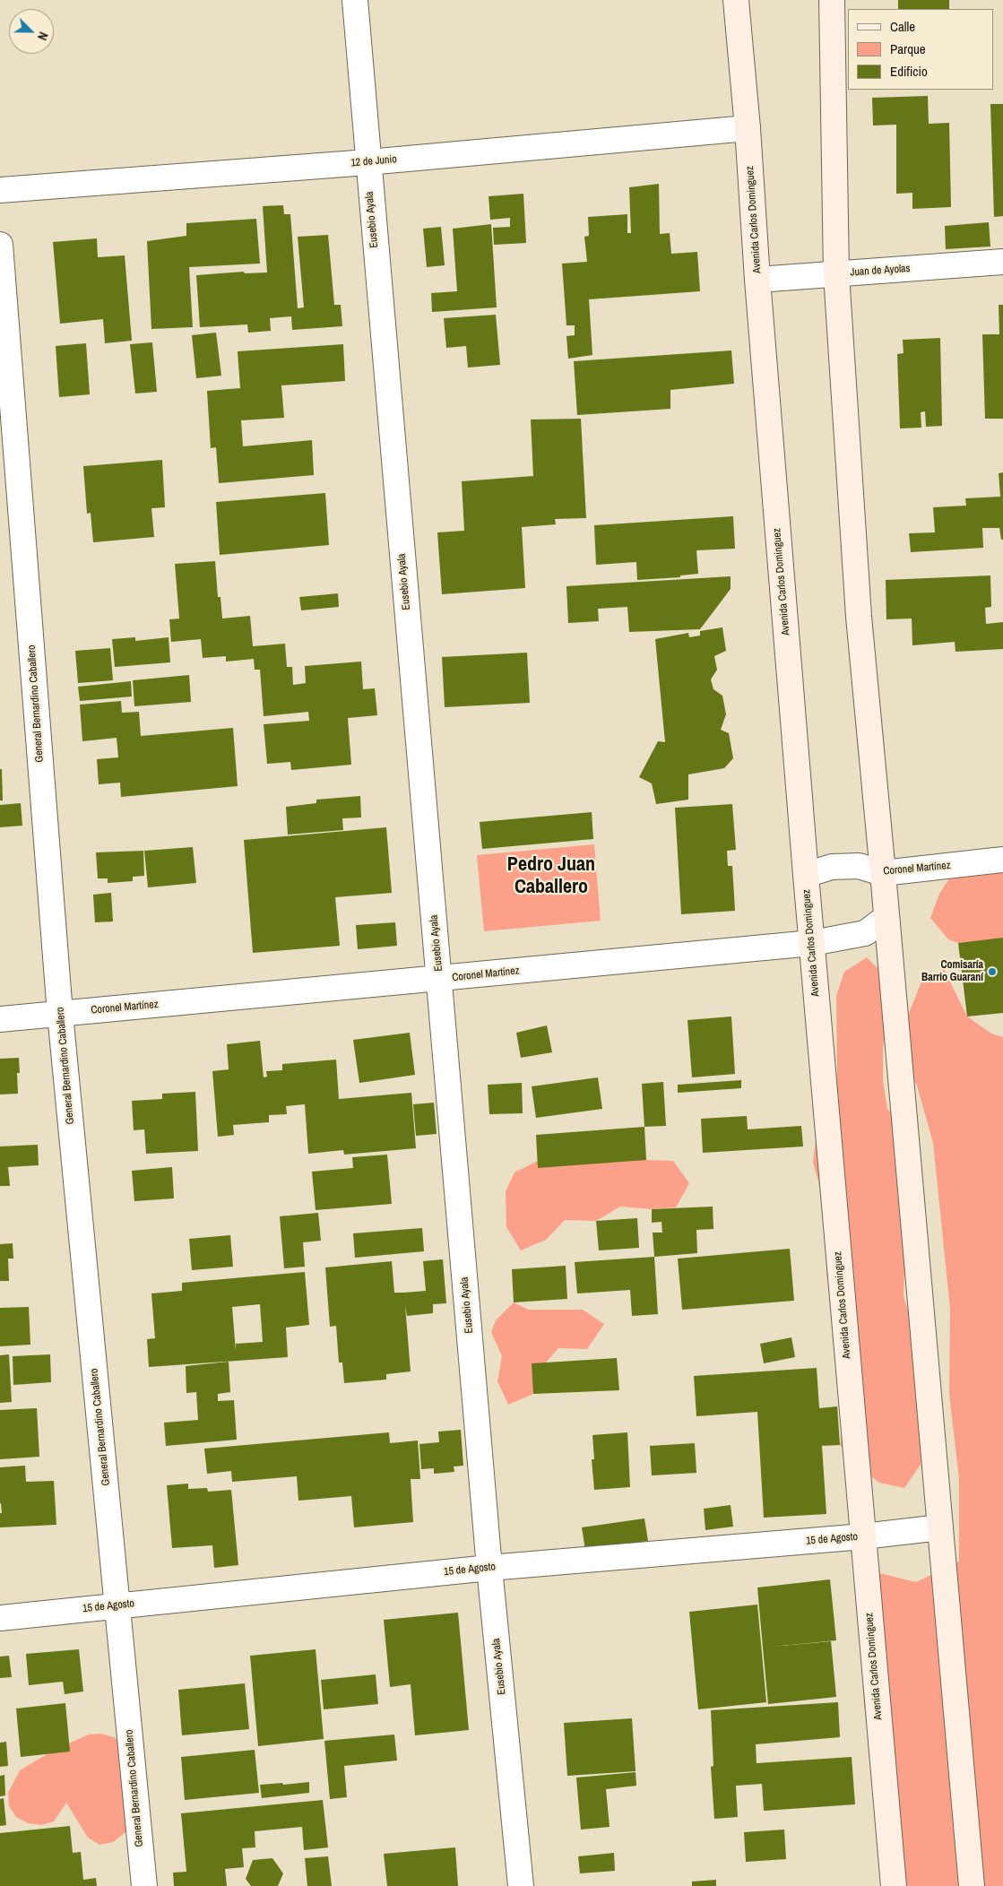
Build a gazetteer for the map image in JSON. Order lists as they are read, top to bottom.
{
  "streets": {
    "main road": ["Avenida Carlos Dominguez"],
    "street": [
      "12 de Junio",
      "Eusebio Ayala",
      "Juan de Ayolas",
      "General Bernardino Caballero",
      "Coronel Martínez",
      "15 de Agosto"
    ]
  },
  "crossings": [
    ["12 de Junio", "Eusebio Ayala"],
    ["12 de Junio", "Avenida Carlos Dominguez"],
    ["Eusebio Ayala", "Coronel Martínez"],
    ["Eusebio Ayala", "15 de Agosto"],
    ["Avenida Carlos Dominguez", "Juan de Ayolas"],
    ["Avenida Carlos Dominguez", "Coronel Martínez"],
    ["Avenida Carlos Dominguez", "15 de Agosto"],
    ["General Bernardino Caballero", "Coronel Martínez"],
    ["General Bernardino Caballero", "15 de Agosto"]
  ],
  "districts": ["Pedro Juan Caballero"],
  "places": ["Comisaría Barrio Guaraní"],
  "legend": ["Calle", "Parque", "Edificio"],
  "north": "bottom right"
}
